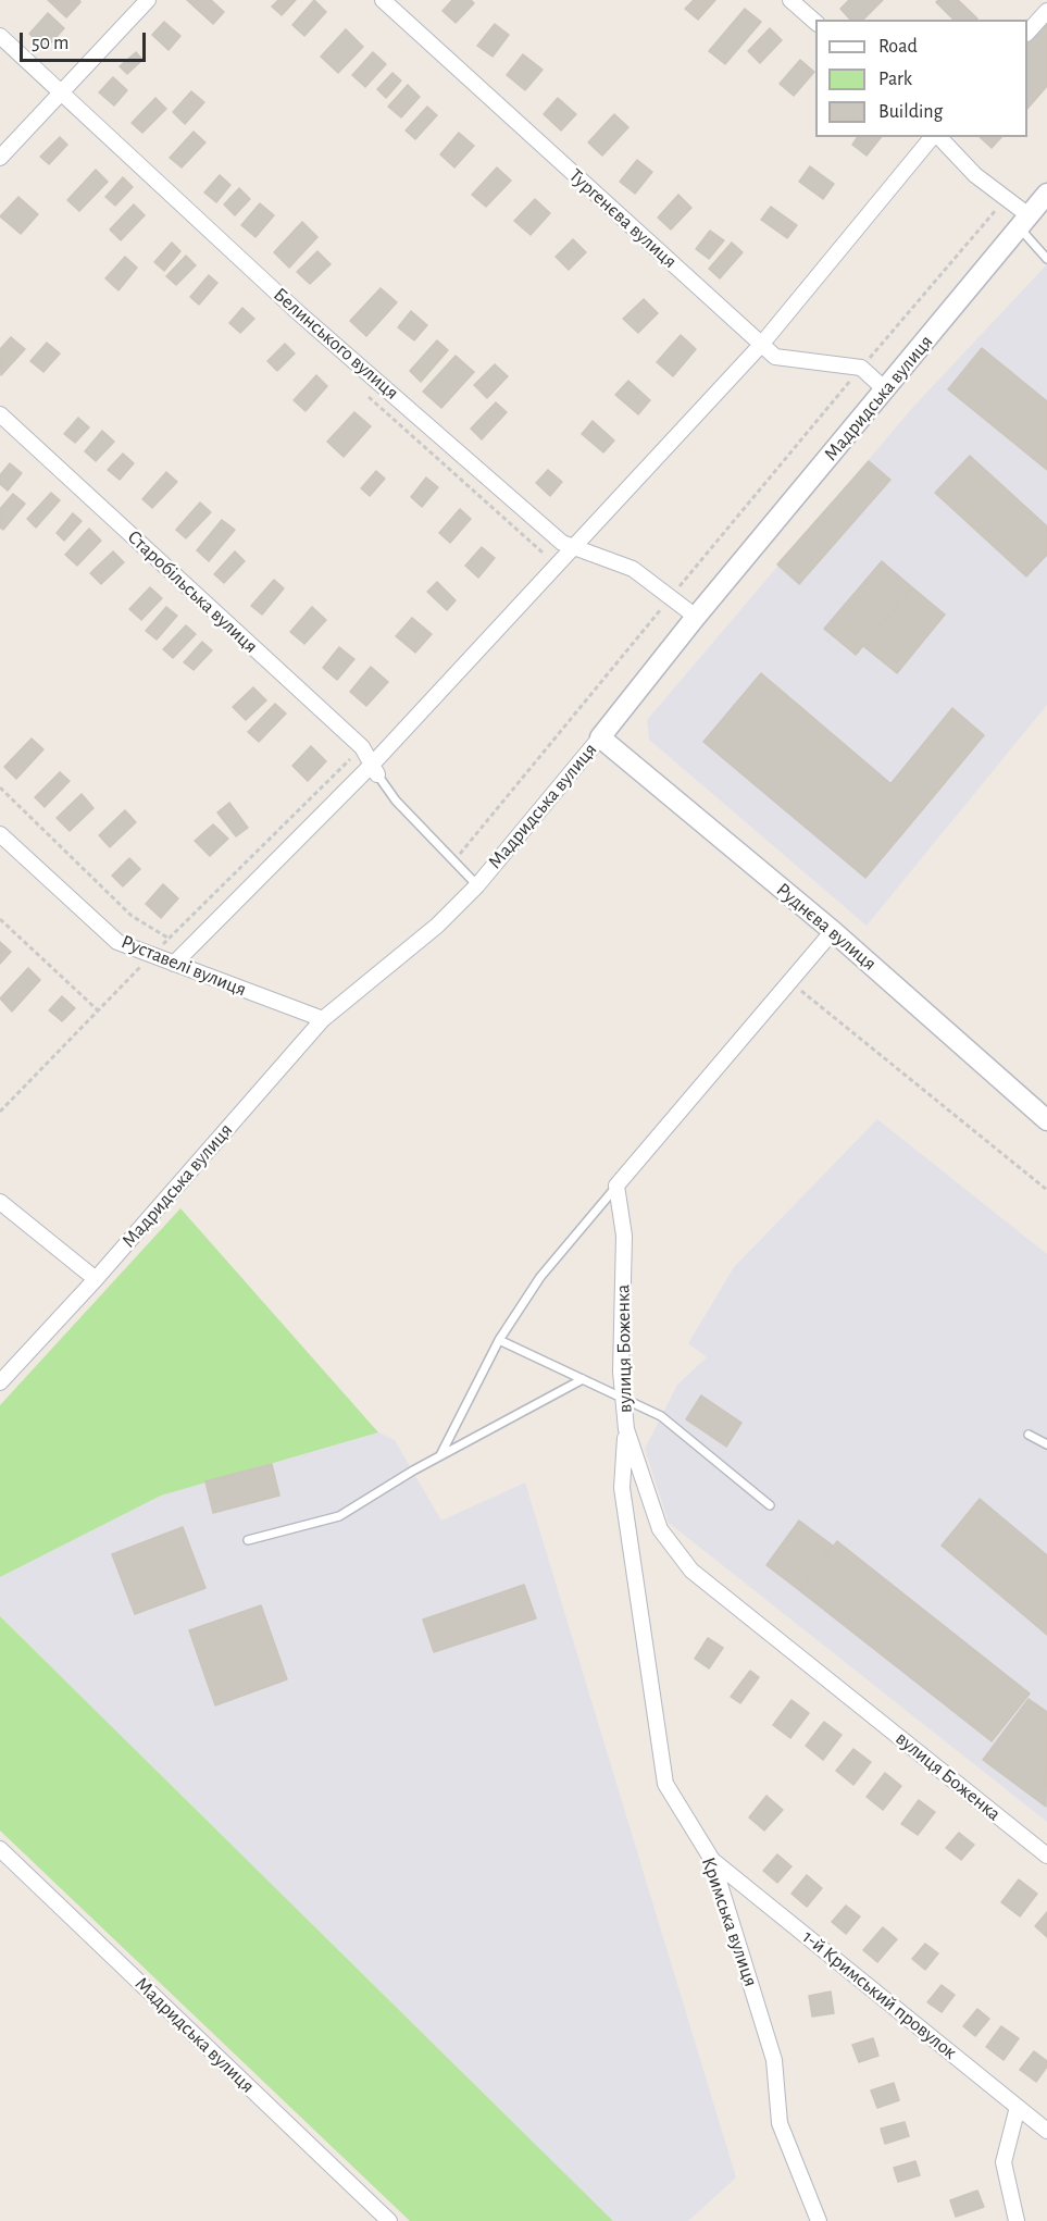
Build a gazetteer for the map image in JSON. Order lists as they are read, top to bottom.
{
  "streets": {
    "street": [
      "Тургенєва вулиця",
      "Белинського вулиця",
      "Мадридська вулиця",
      "Старобільська вулиця",
      "Руднєва вулиця",
      "Руставелі вулиця",
      "вулиця Боженка",
      "Кримська вулиця",
      "1-й Кримський провулок"
    ]
  },
  "crossings": [
    ["Белинського вулиця", "Мадридська вулиця"],
    ["Мадридська вулиця", "Руднєва вулиця"],
    ["Мадридська вулиця", "Руставелі вулиця"],
    ["вулиця Боженка", "Кримська вулиця"],
    ["Кримська вулиця", "1-й Кримський провулок"]
  ],
  "legend": ["Road", "Park", "Building"],
  "scale_bar": "50 m"
}
